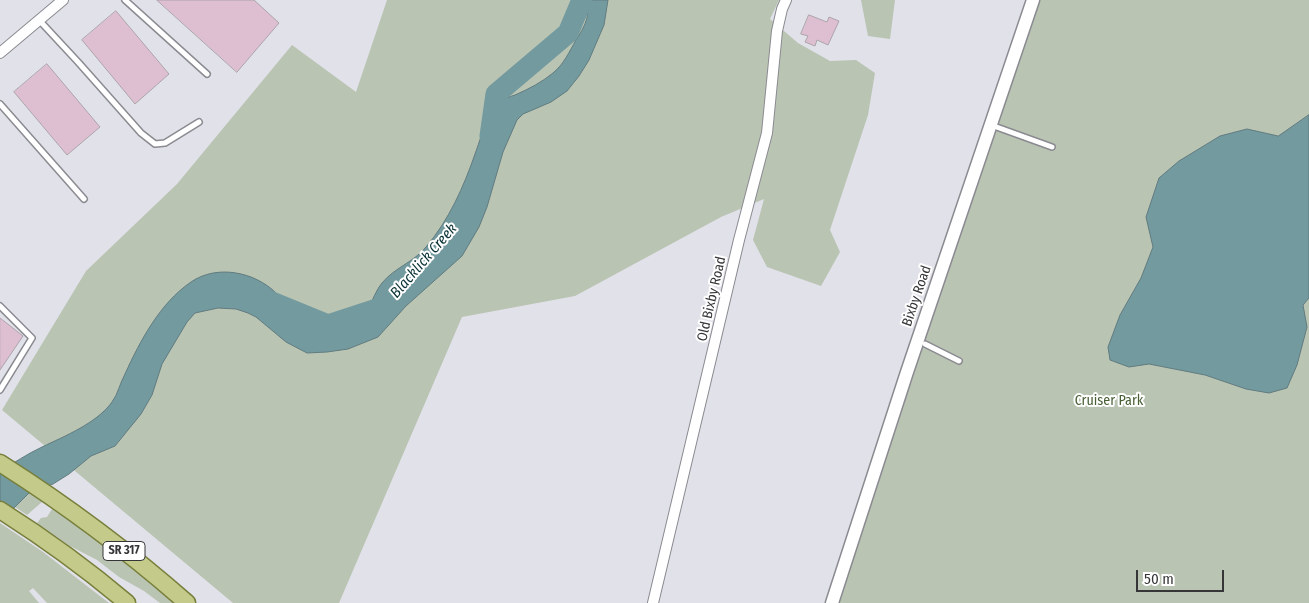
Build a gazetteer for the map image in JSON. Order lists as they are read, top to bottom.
{
  "streets": {
    "main road": ["SR 317"],
    "street": ["Bixby Road", "Old Bixby Road"]
  },
  "water": ["Blacklick Creek"],
  "parks": ["Cruiser Park"],
  "scale_bar": "50 m"
}
